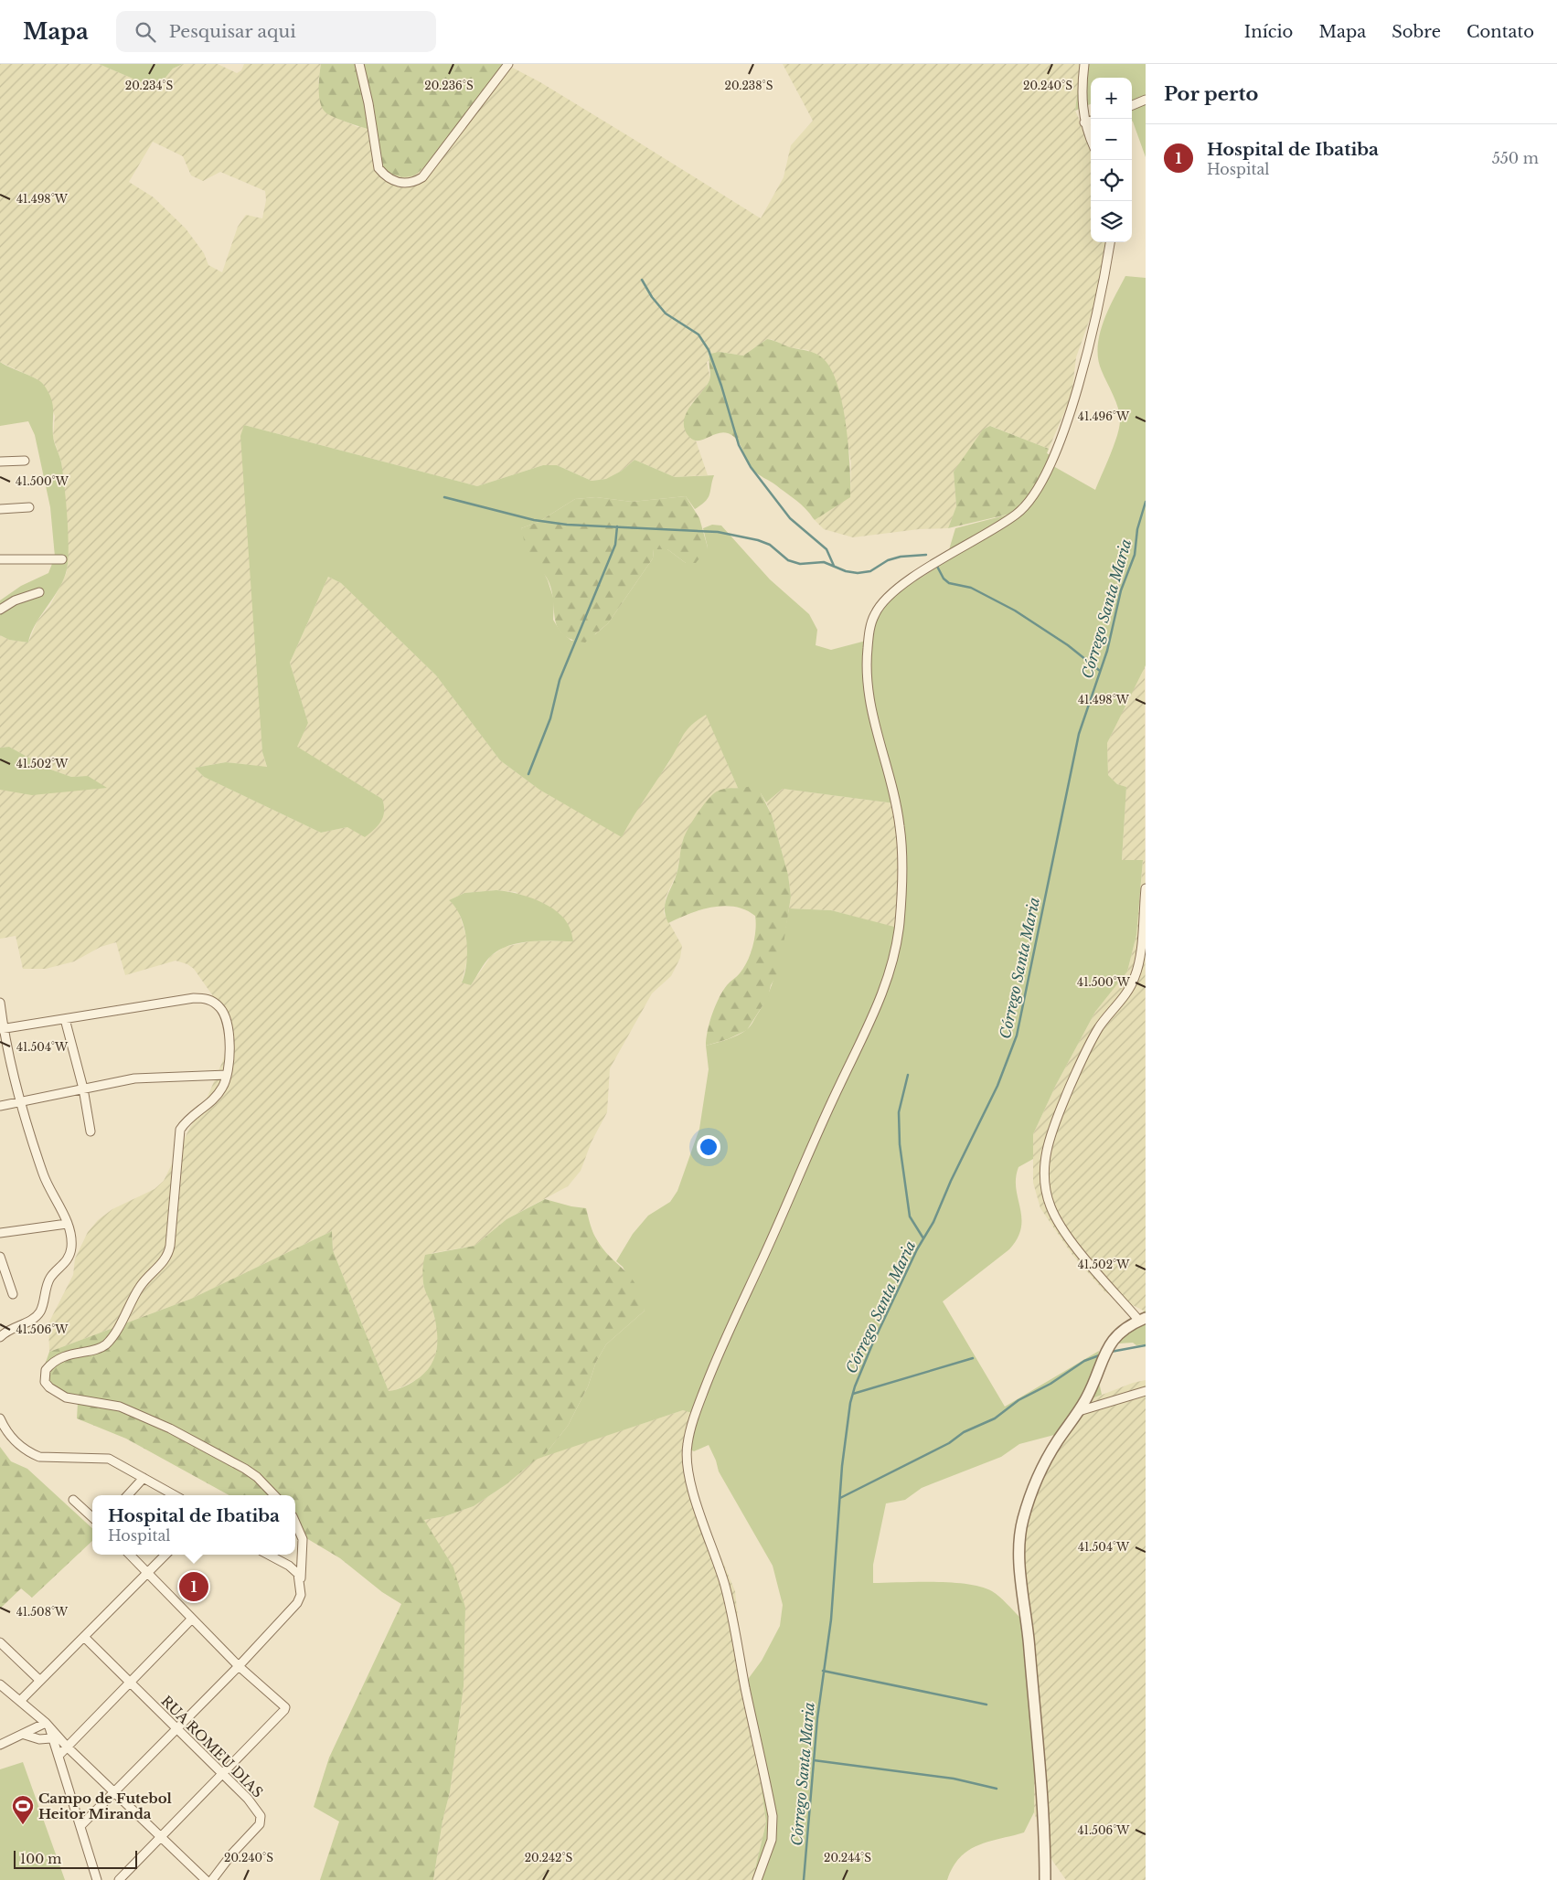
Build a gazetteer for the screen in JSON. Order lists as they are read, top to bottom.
{
  "streets": {
    "street": ["RUA ROMEU DIAS"]
  },
  "water": ["Córrego Santa Maria"],
  "places": {
    "sports": ["Campo de Futebol Heitor Miranda"]
  },
  "scale_bar": "100 m",
  "page": {
    "header": "Mapa",
    "search": "Pesquisar aqui",
    "nav": [
      "Início",
      "Mapa",
      "Sobre",
      "Contato"
    ],
    "heading": "Por perto",
    "map_buttons": ["+", "−"],
    "list": [
      {
        "mark": "1",
        "name": "Hospital de Ibatiba",
        "note": "Hospital",
        "value": "550 m"
      }
    ],
    "popup": ["Hospital de Ibatiba", "Hospital"],
    "pins": "1",
    "scale": "100 m"
  },
  "coordinates": [
    "20.234°S",
    "20.236°S",
    "20.238°S",
    "20.240°S",
    "41.498°W",
    "41.496°W",
    "41.500°W",
    "41.502°W",
    "41.504°W",
    "41.506°W",
    "41.508°W",
    "20.242°S",
    "20.244°S"
  ]
}
